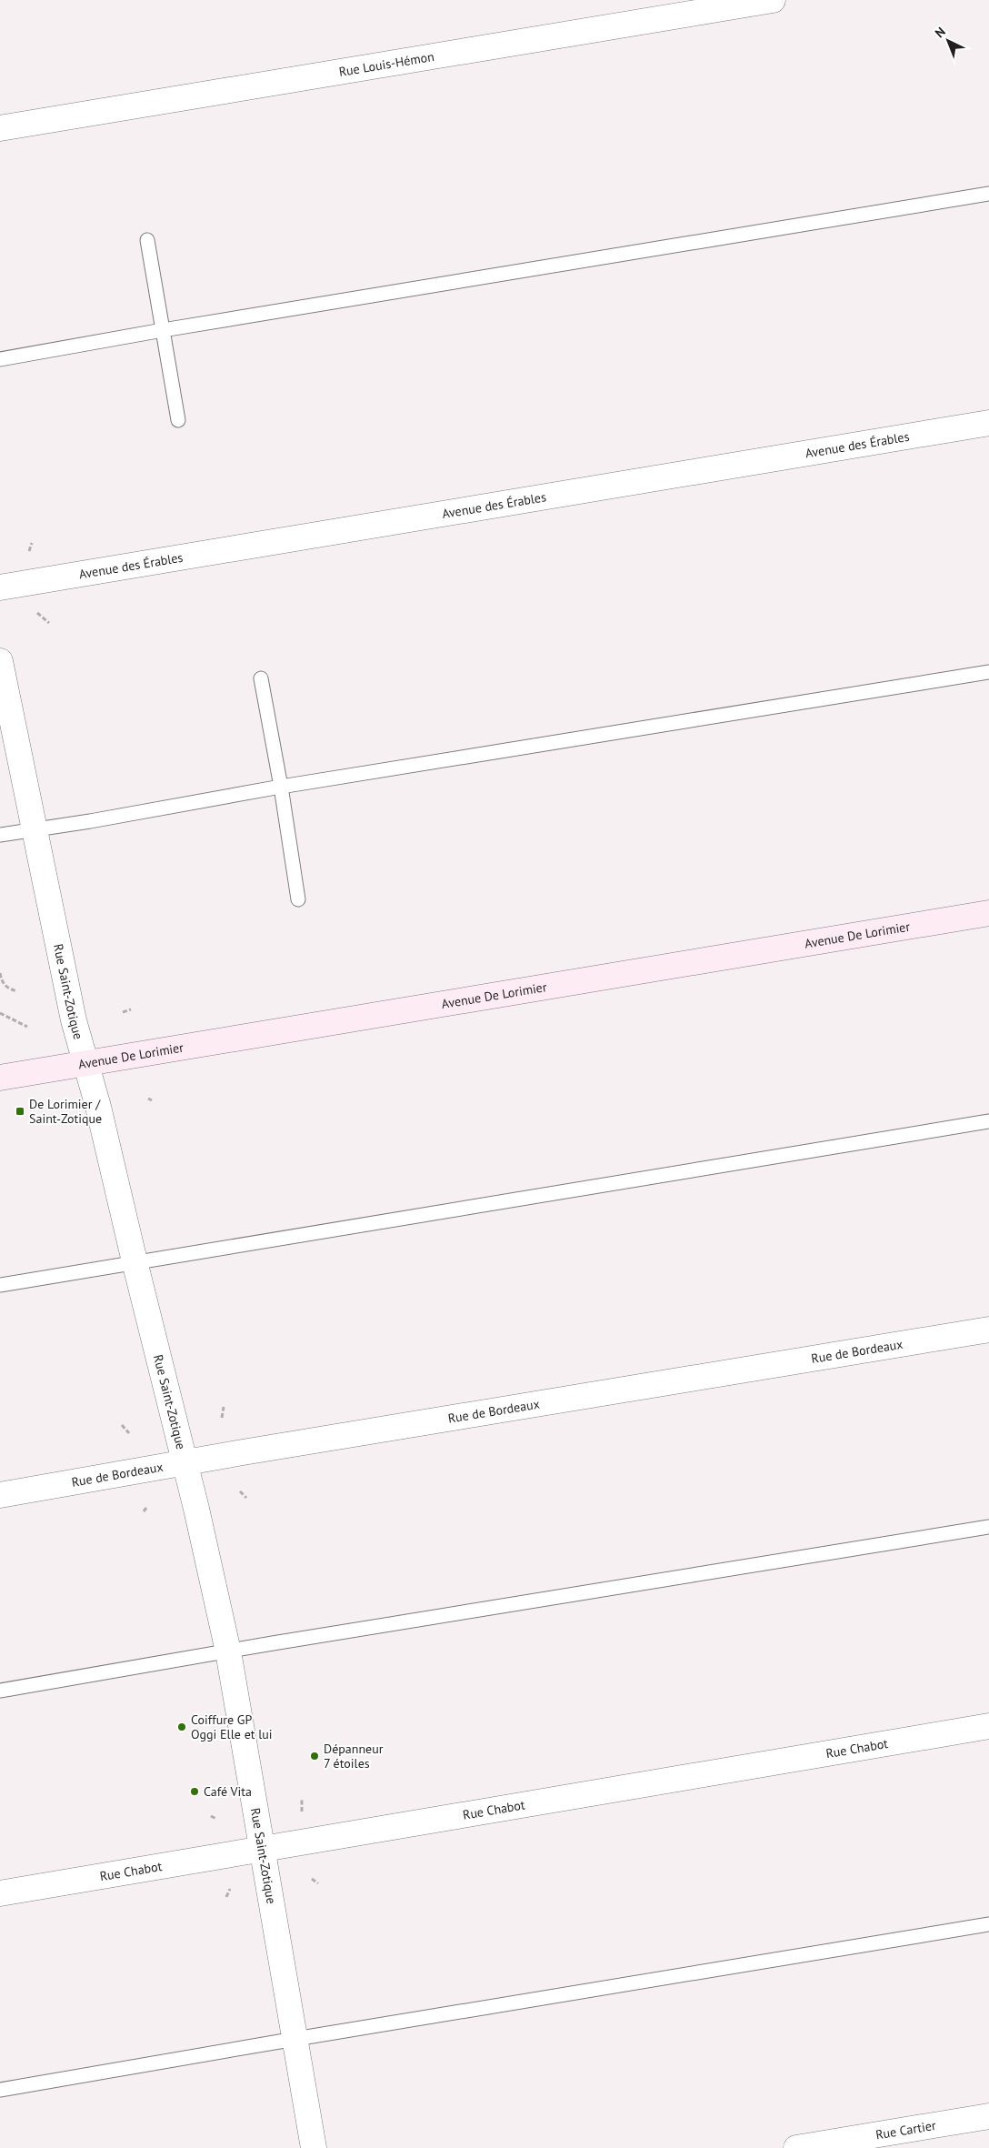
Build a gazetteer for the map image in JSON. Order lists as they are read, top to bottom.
{
  "streets": {
    "main road": ["Avenue De Lorimier"],
    "street": [
      "Rue Louis-Hémon",
      "Avenue des Érables",
      "Rue Saint-Zotique",
      "Rue de Bordeaux",
      "Rue Chabot",
      "Rue Cartier"
    ]
  },
  "crossings": [
    ["Avenue De Lorimier", "Rue Saint-Zotique"],
    ["Rue Saint-Zotique", "Rue de Bordeaux"],
    ["Rue Saint-Zotique", "Rue Chabot"]
  ],
  "places": {
    "transit": ["De Lorimier / Saint-Zotique"],
    "other": ["Coiffure GP Oggi Elle et lui", "Dépanneur 7 étoiles", "Café Vita"]
  },
  "north": "top left"
}
